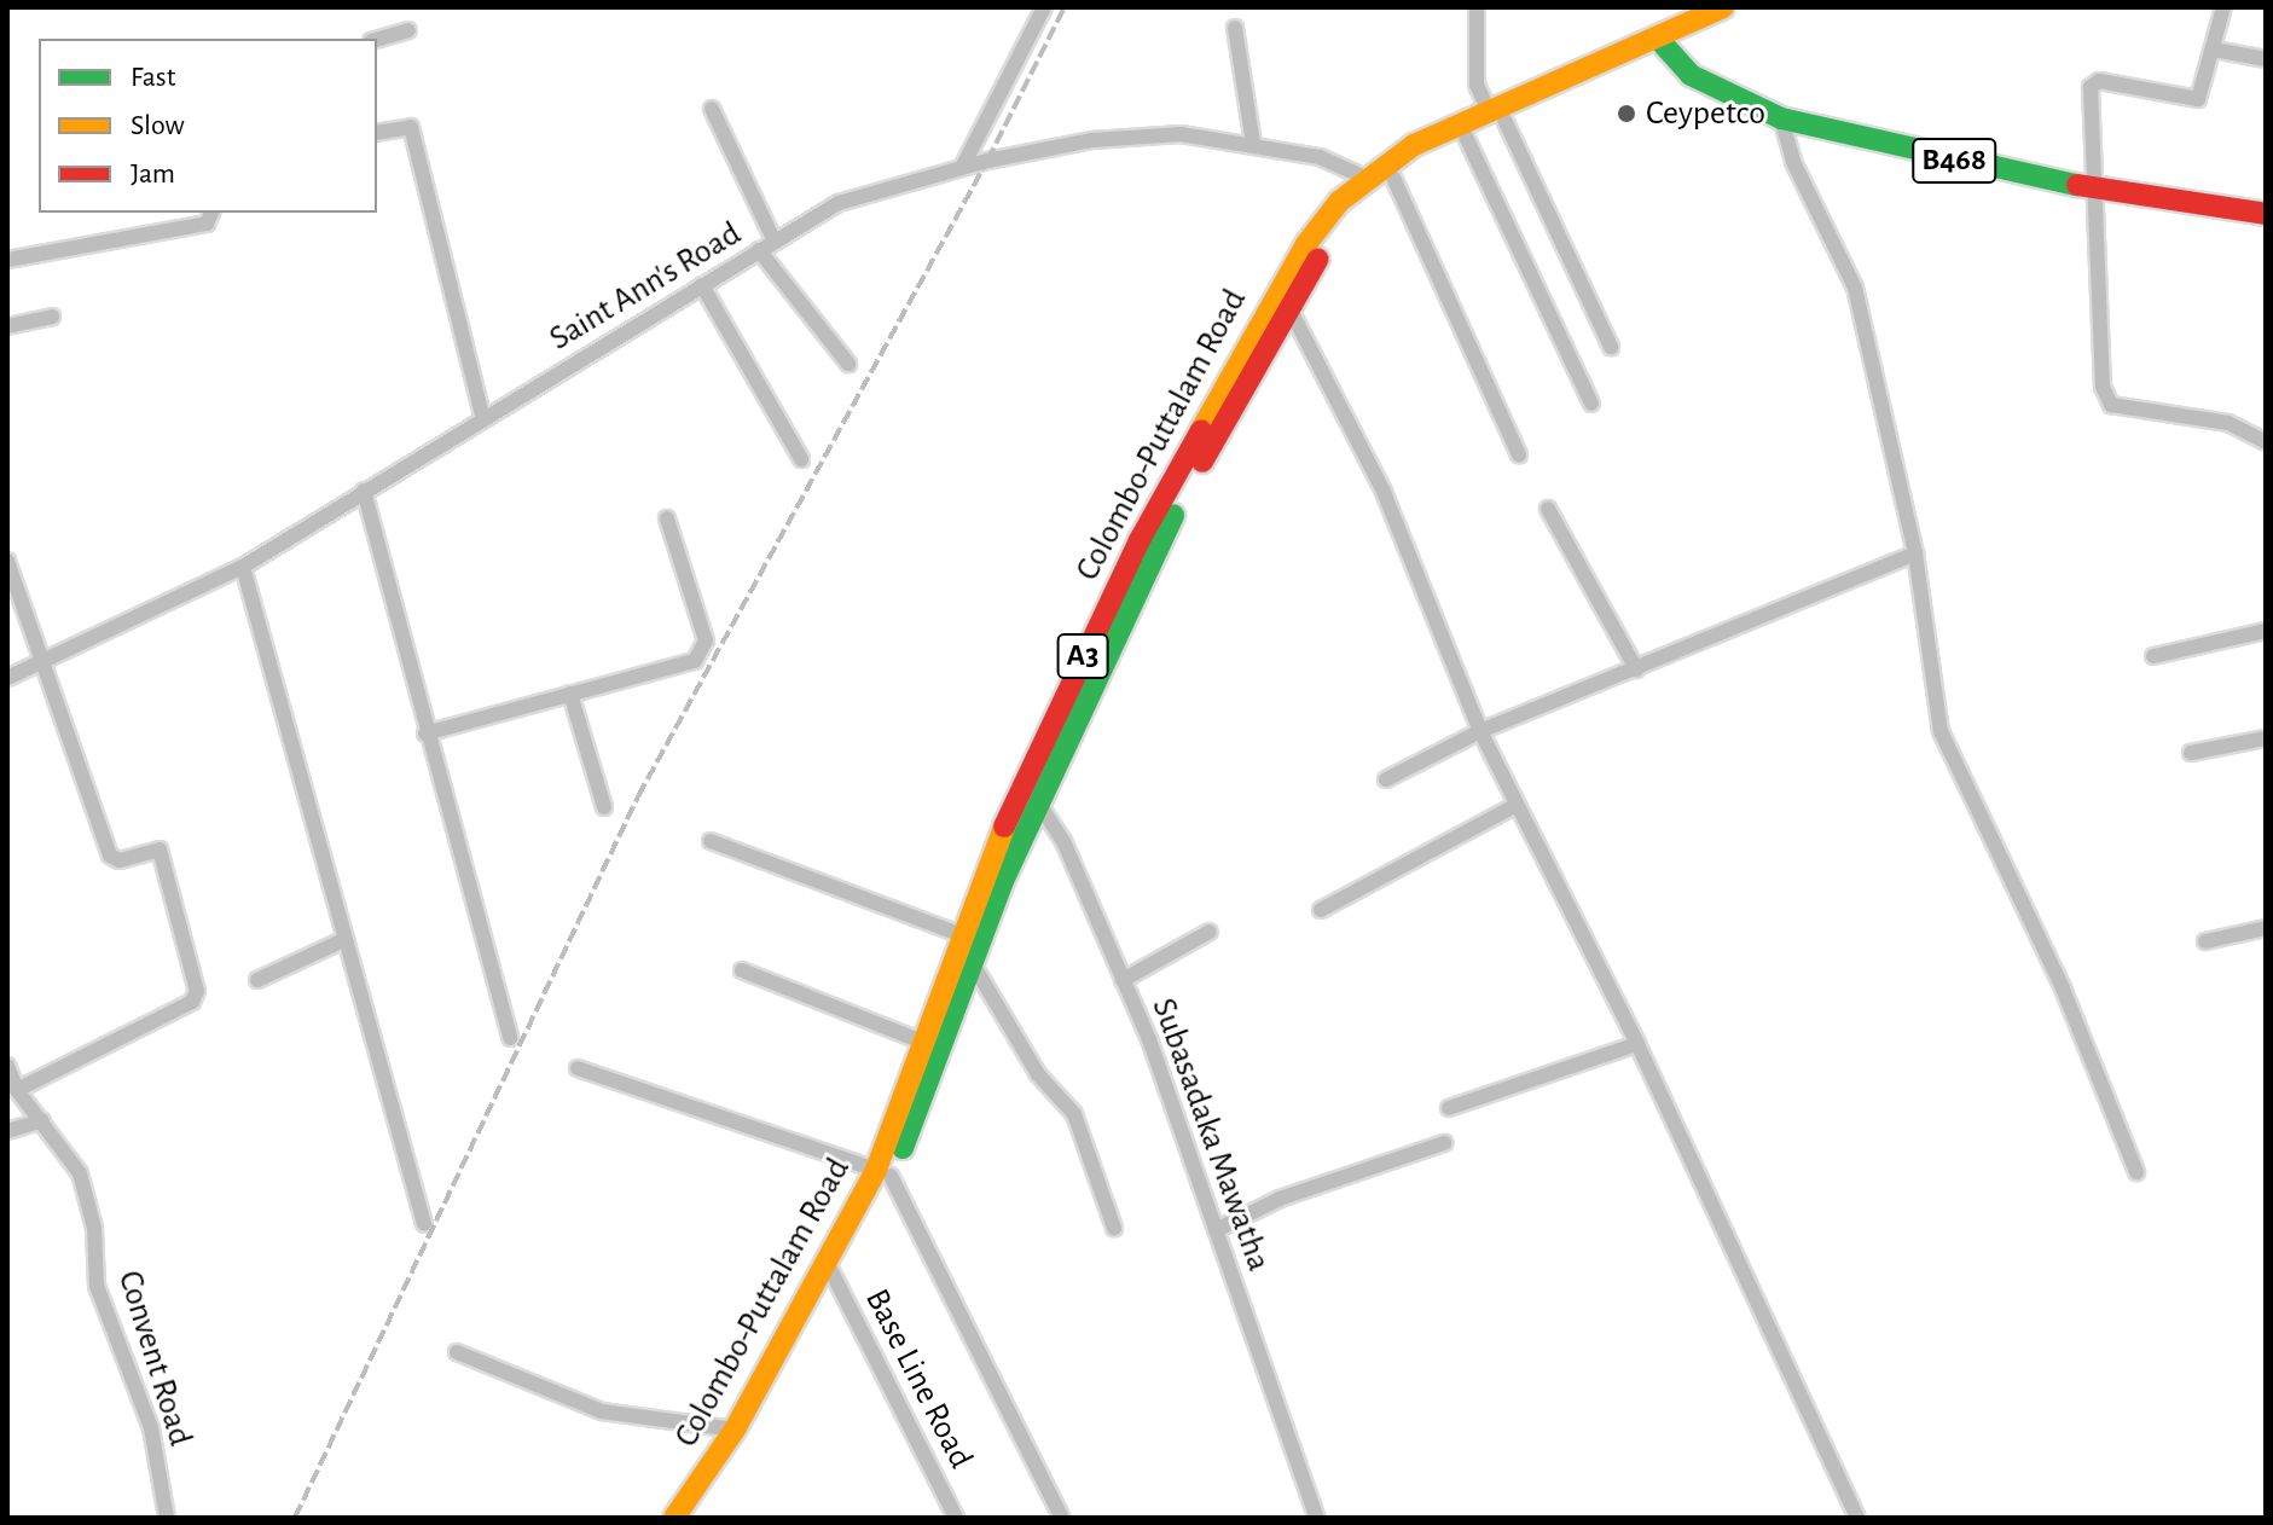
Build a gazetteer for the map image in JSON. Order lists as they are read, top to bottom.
{
  "streets": {
    "main road": ["B468", "Colombo-Puttalam Road", "A3"],
    "street": [
      "Saint Ann's Road",
      "Subasadaka Mawatha",
      "Convent Road",
      "Base Line Road"
    ]
  },
  "crossings": [
    ["B468", "Colombo-Puttalam Road"],
    ["Saint Ann's Road", "Colombo-Puttalam Road"],
    ["Colombo-Puttalam Road", "Subasadaka Mawatha"],
    ["Colombo-Puttalam Road", "Base Line Road"]
  ],
  "places": ["Ceypetco"],
  "legend": ["Fast", "Slow", "Jam"]
}
